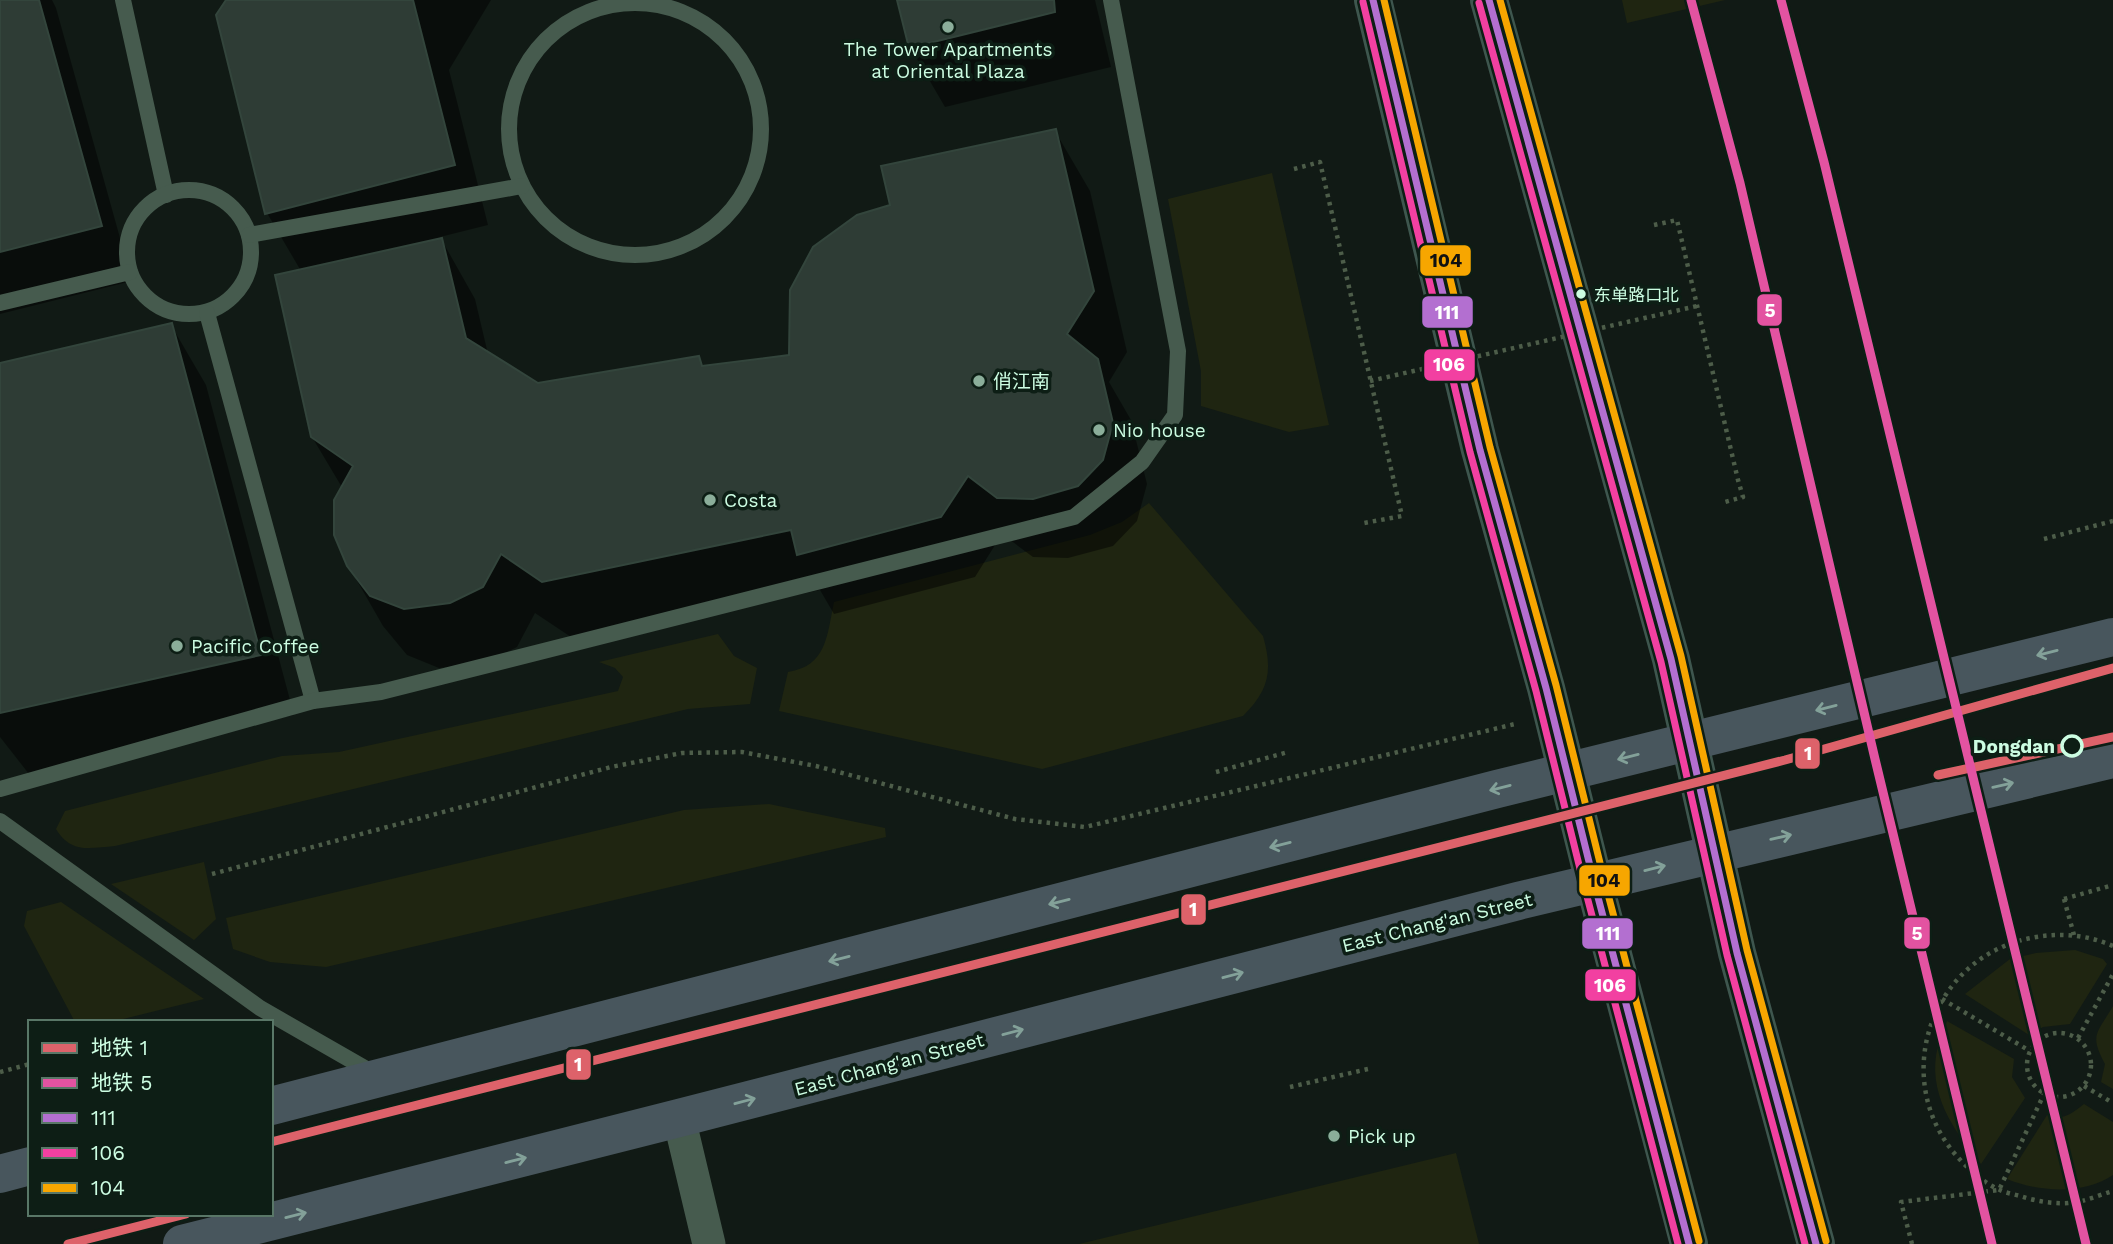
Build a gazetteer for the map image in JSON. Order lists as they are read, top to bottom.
{
  "streets": {
    "highway": ["East Chang'an Street"]
  },
  "places": [
    "The Tower Apartments at Oriental Plaza",
    "东单路口北",
    "俏江南",
    "Nio house",
    "Costa",
    "Pacific Coffee",
    "Dongdan",
    "Pick up"
  ],
  "lines": [
    "metro line 5",
    "transit line 111",
    "transit line 104",
    "transit line 106",
    "metro line 1"
  ],
  "legend": [
    "地铁 1",
    "地铁 5",
    "111",
    "106",
    "104"
  ]
}
